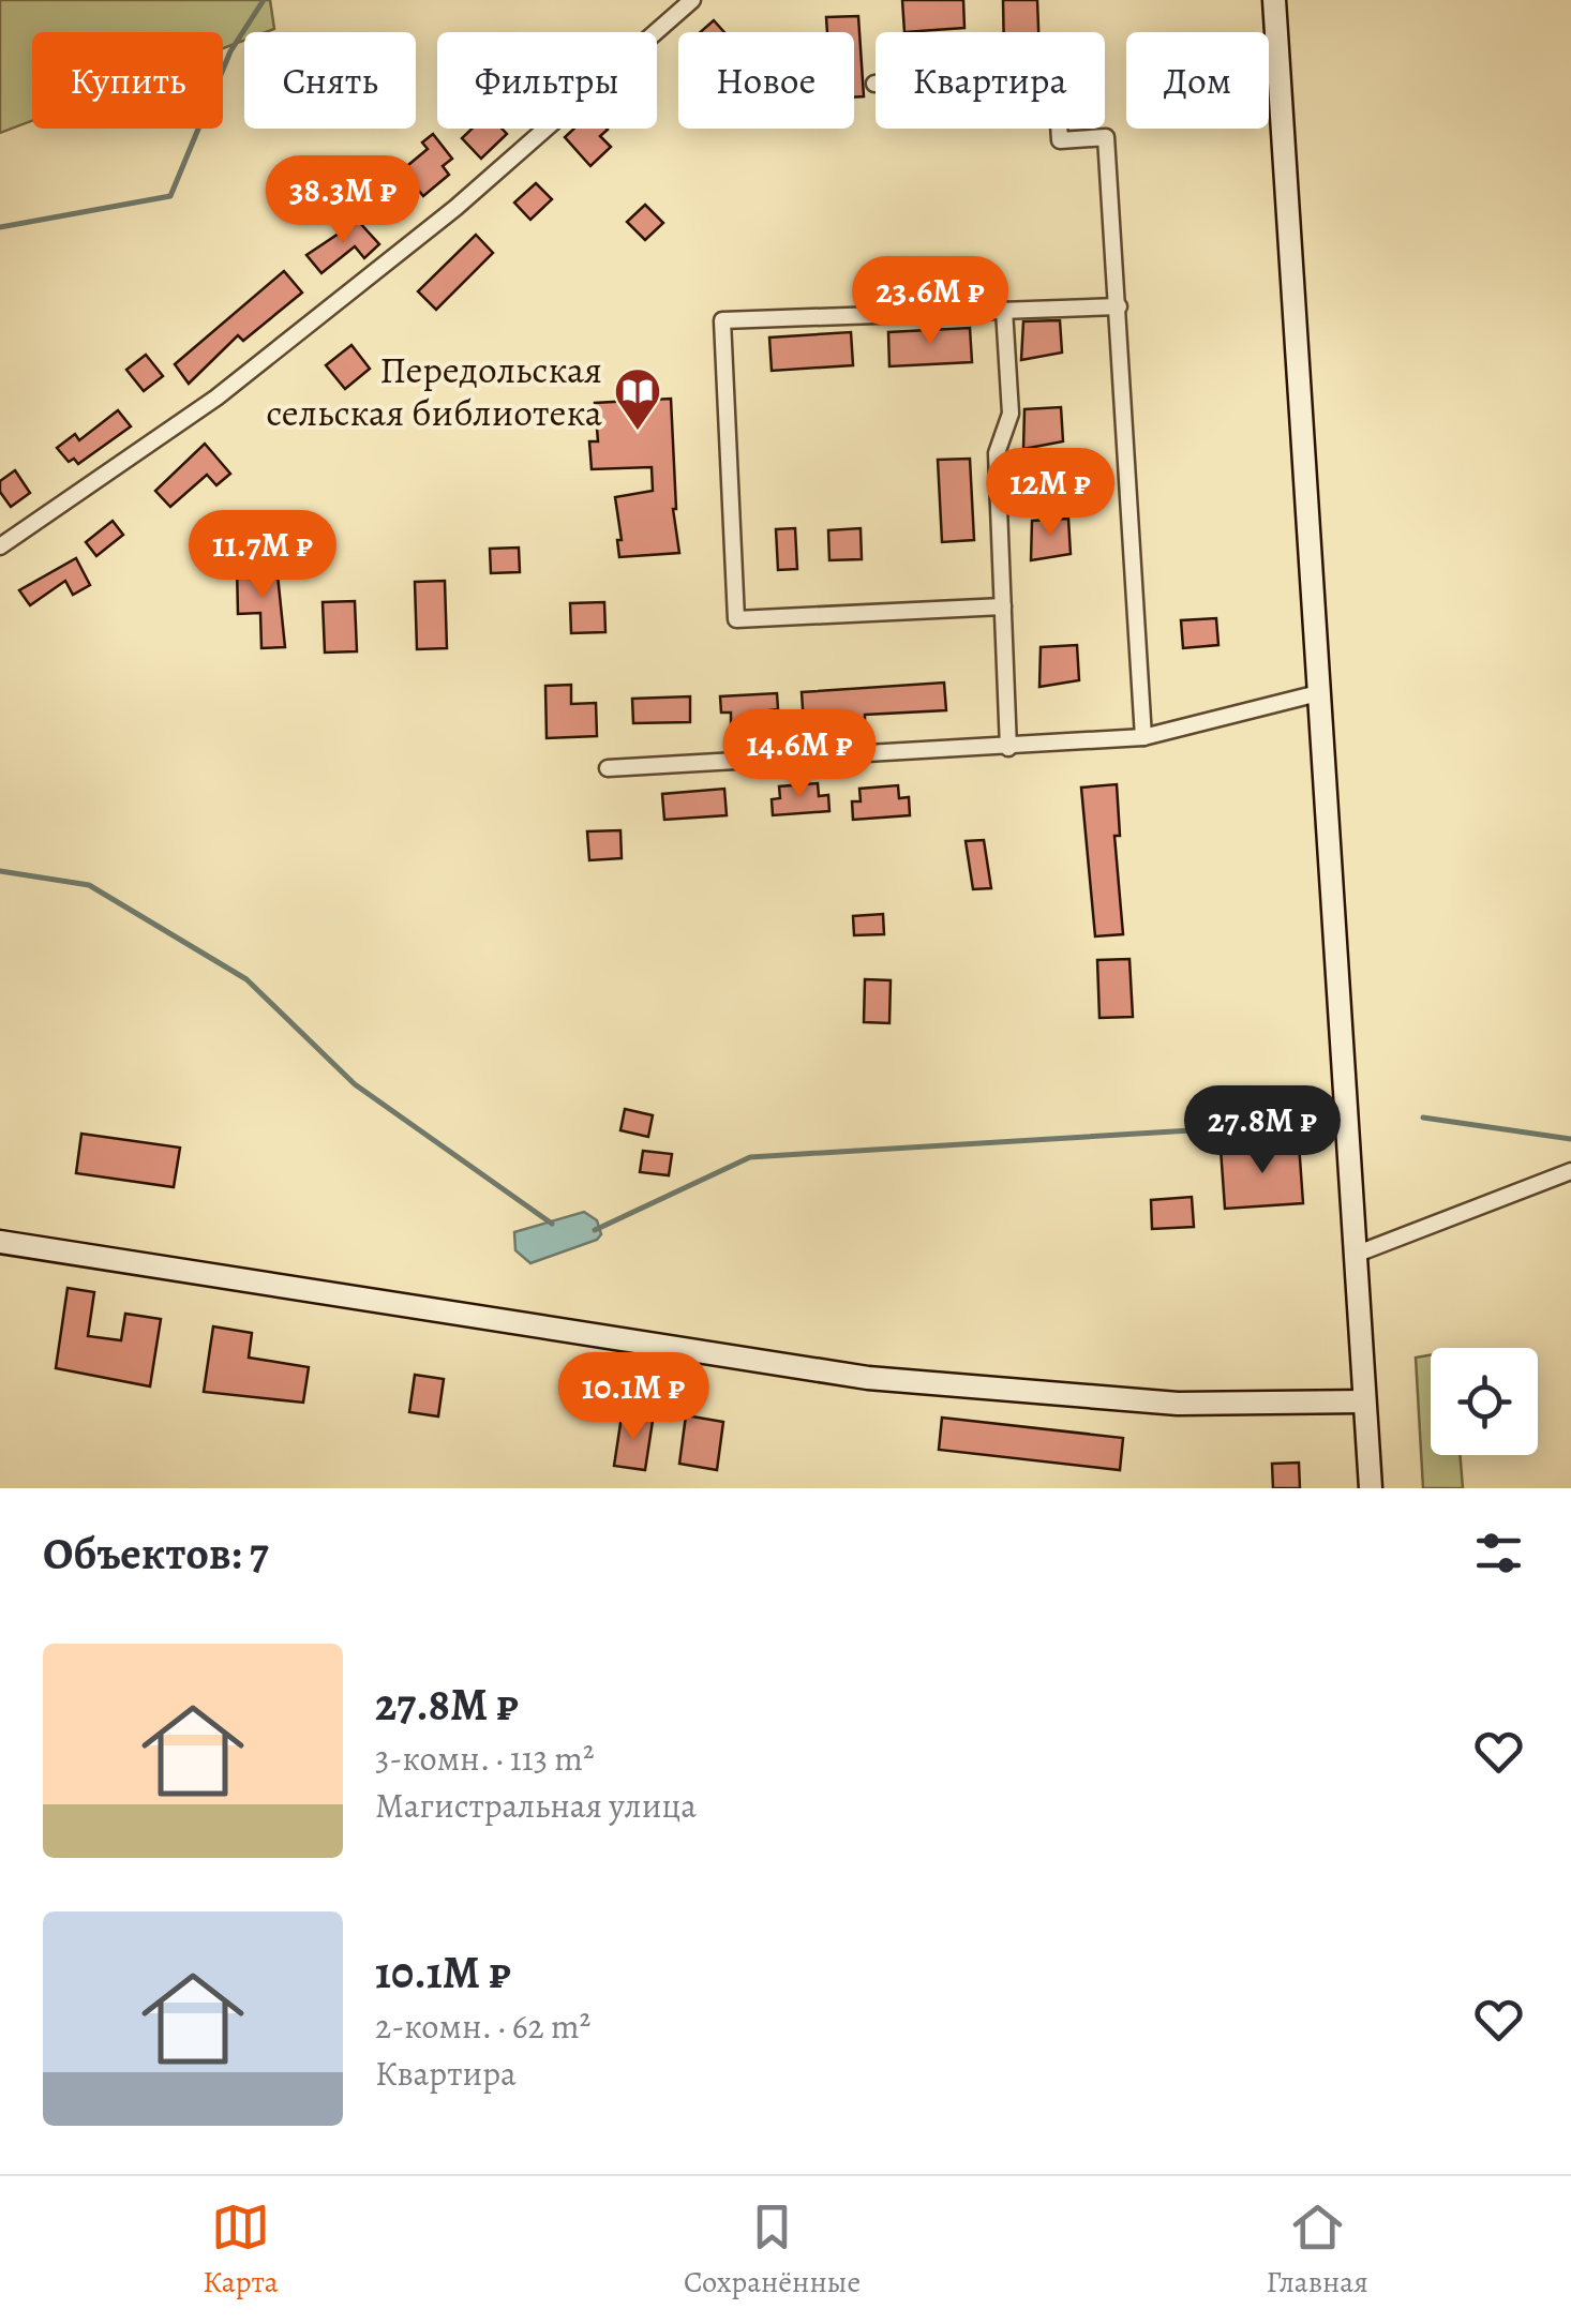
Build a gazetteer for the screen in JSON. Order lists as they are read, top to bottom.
{
  "places": {
    "library": ["Передольская сельская библиотека"]
  },
  "page": {
    "chip": [
      "Купить",
      "Снять",
      "Фильтры",
      "Новое",
      "Квартира",
      "Дом"
    ],
    "price": [
      "38.3M ₽",
      "23.6M ₽",
      "12M ₽",
      "11.7M ₽",
      "14.6M ₽",
      "27.8M ₽",
      "10.1M ₽"
    ],
    "heading": "Объектов: 7",
    "list": [
      {
        "name": "27.8M ₽",
        "note": "3-комн. · 113 m² · Магистральная улица"
      },
      {
        "name": "10.1M ₽",
        "note": "2-комн. · 62 m² · Квартира"
      }
    ],
    "tabs": ["Карта", "Сохранённые", "Главная"]
  }
}
